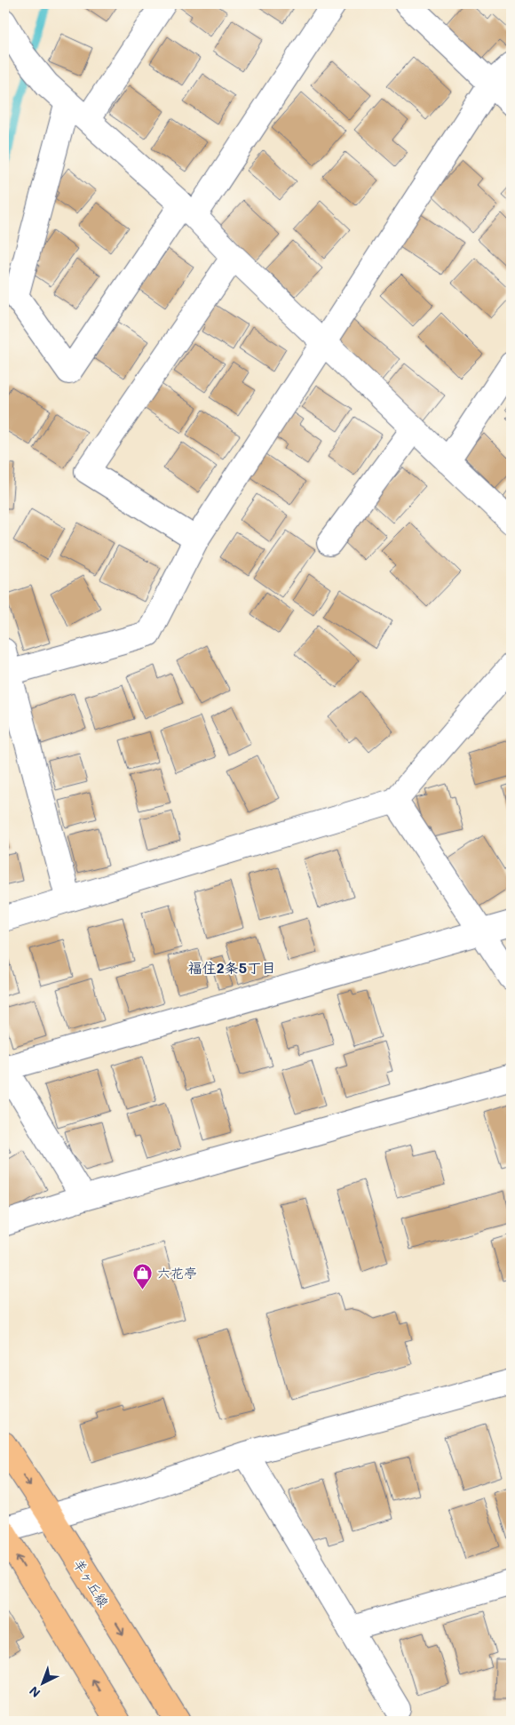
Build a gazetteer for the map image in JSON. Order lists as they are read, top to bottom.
{
  "streets": {
    "main road": ["羊ヶ丘線"]
  },
  "districts": ["福住2条5丁目"],
  "places": {
    "shop": ["六花亭"]
  },
  "north": "bottom left"
}
